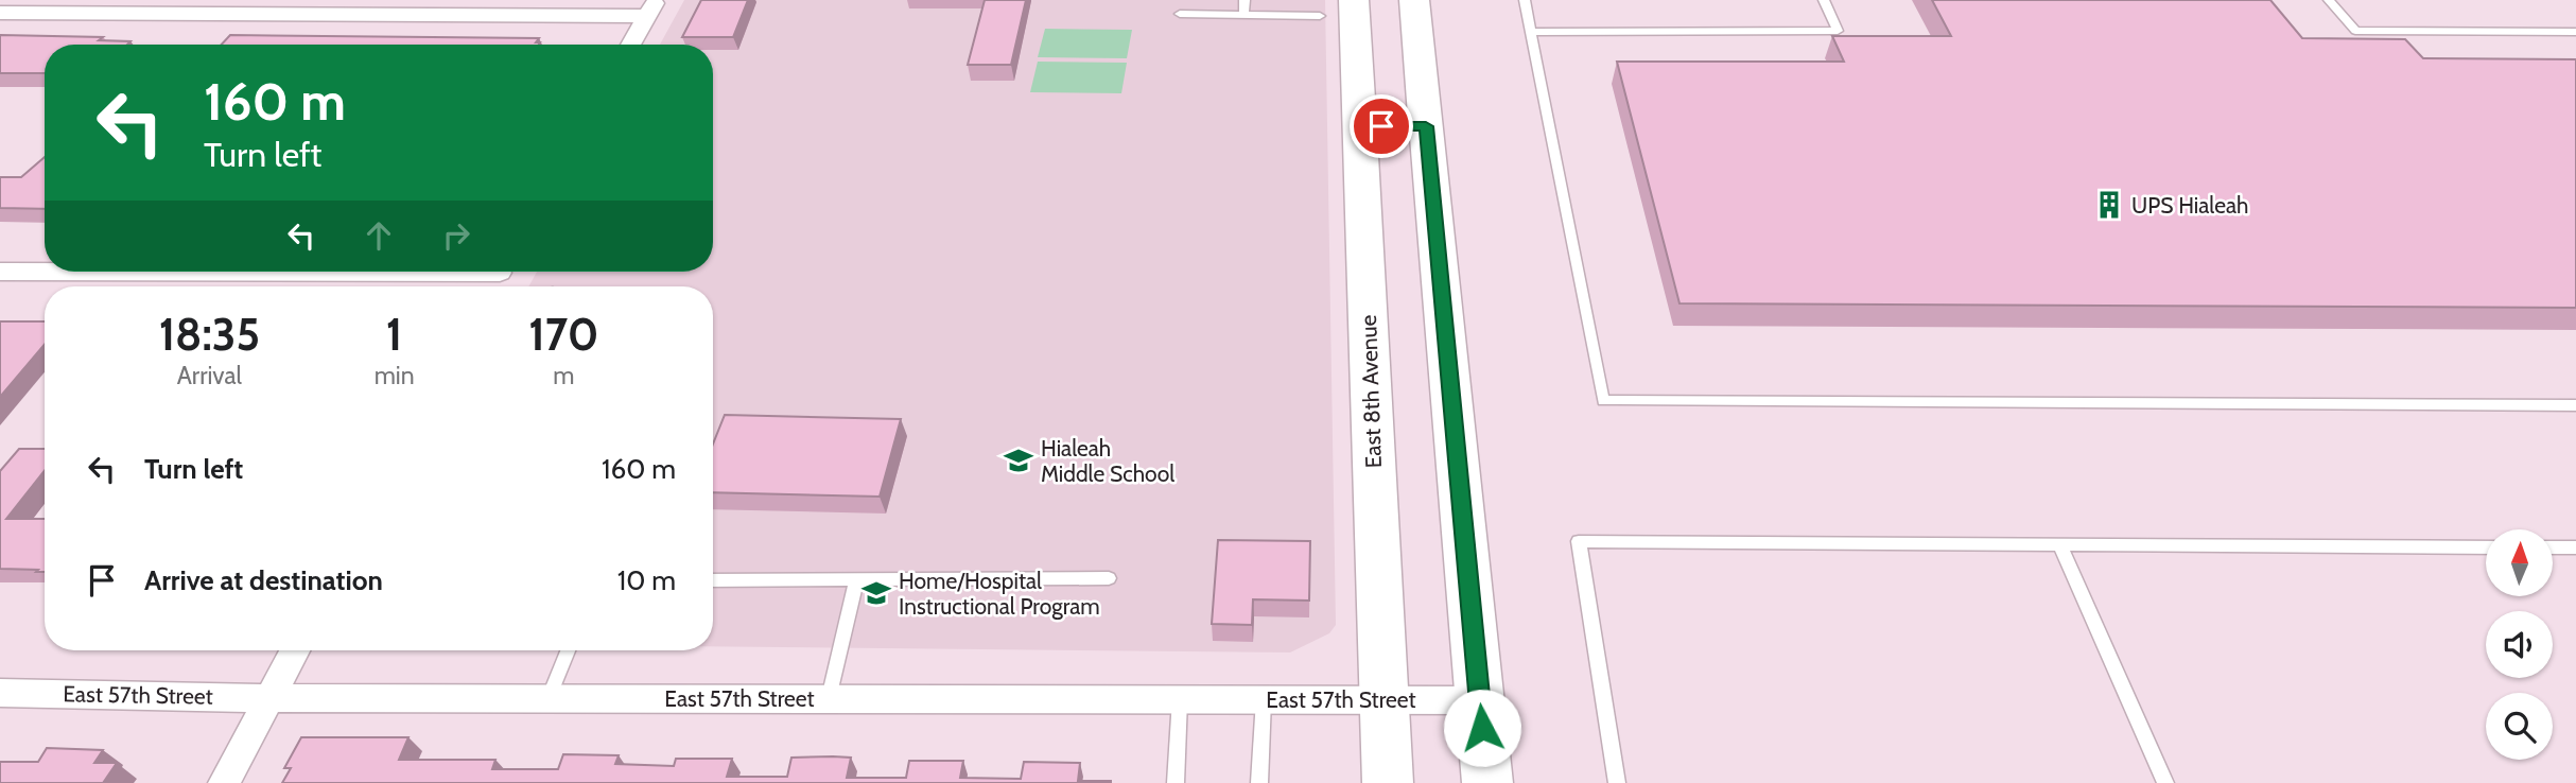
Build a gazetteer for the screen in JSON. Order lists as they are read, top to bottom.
{
  "streets": {
    "main road": ["East 8th Avenue"],
    "street": ["East 57th Street"]
  },
  "crossings": [
    ["East 8th Avenue", "East 57th Street"]
  ],
  "places": {
    "building": ["UPS Hialeah"],
    "school or university": ["Hialeah Middle School", "Home/Hospital Instructional Program"]
  },
  "north": "top",
  "page": {
    "turn": ["160 m", "Turn left"],
    "eta": [
      "18:35",
      "Arrival",
      "1",
      "min",
      "170",
      "m"
    ],
    "list": [
      {
        "name": "Turn left",
        "value": "160 m"
      },
      {
        "name": "Arrive at destination",
        "value": "10 m"
      }
    ]
  }
}
